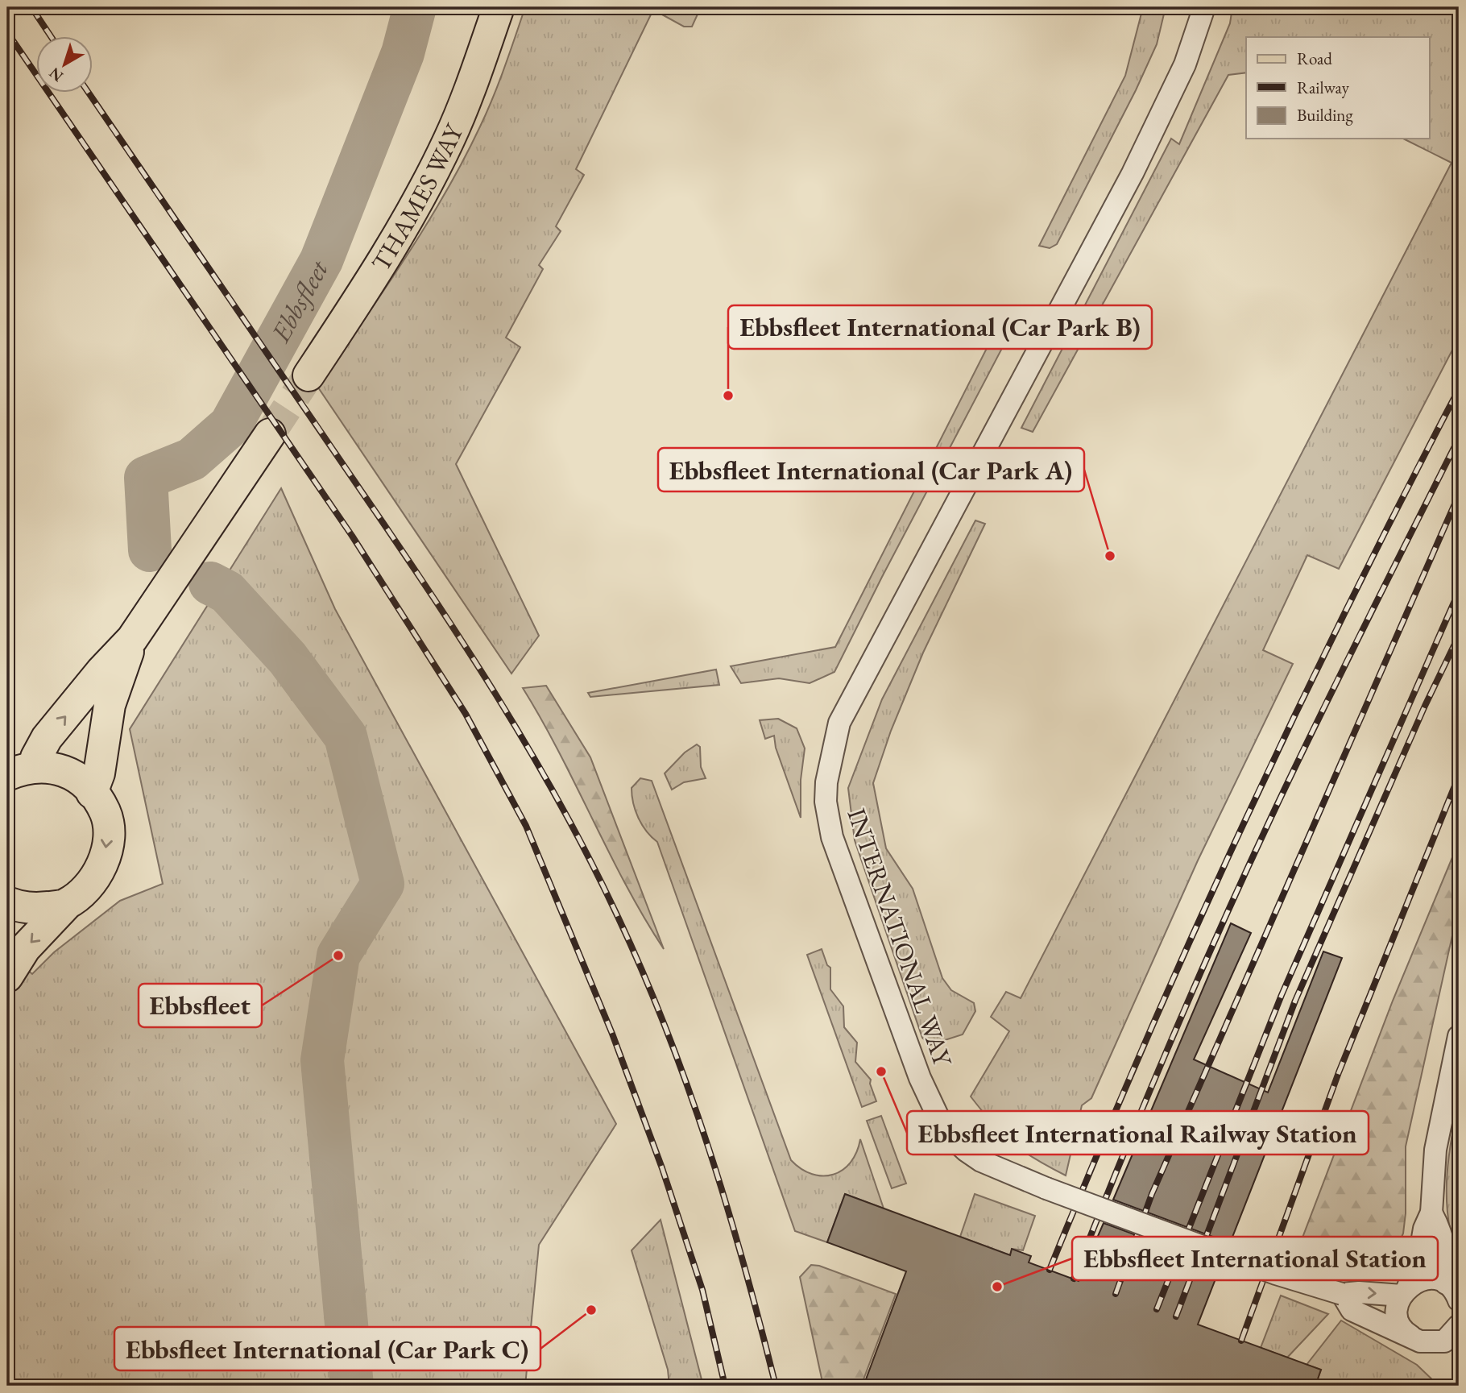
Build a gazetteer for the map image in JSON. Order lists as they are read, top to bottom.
{
  "streets": {
    "main road": ["THAMES WAY"],
    "street": ["INTERNATIONAL WAY"]
  },
  "water": ["Ebbsfleet"],
  "places": [
    "Ebbsfleet International (Car Park B)",
    "Ebbsfleet International (Car Park A)",
    "Ebbsfleet",
    "Ebbsfleet International Railway Station",
    "Ebbsfleet International Station",
    "Ebbsfleet International (Car Park C)"
  ],
  "legend": ["Road", "Railway", "Building"],
  "north": "bottom left"
}
